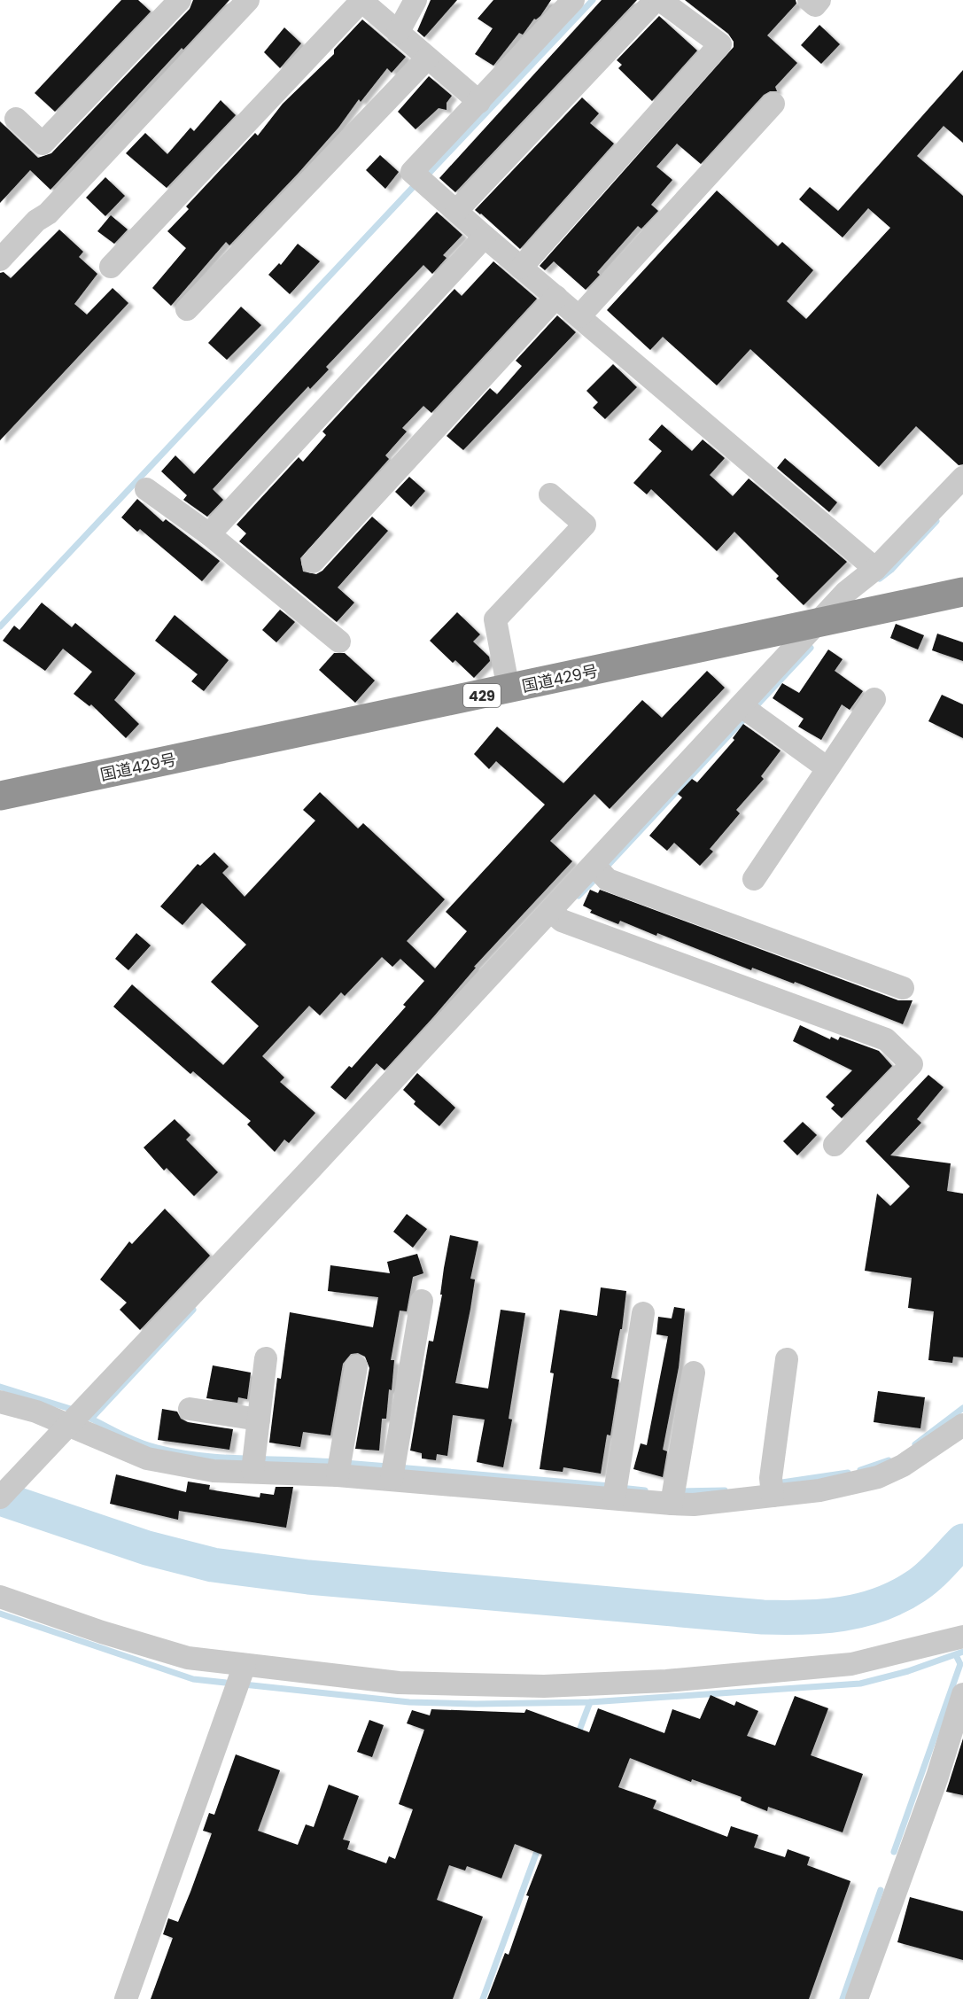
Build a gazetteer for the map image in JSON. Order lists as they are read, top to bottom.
{
  "streets": {
    "highway": ["国道429号", "429"]
  }
}
